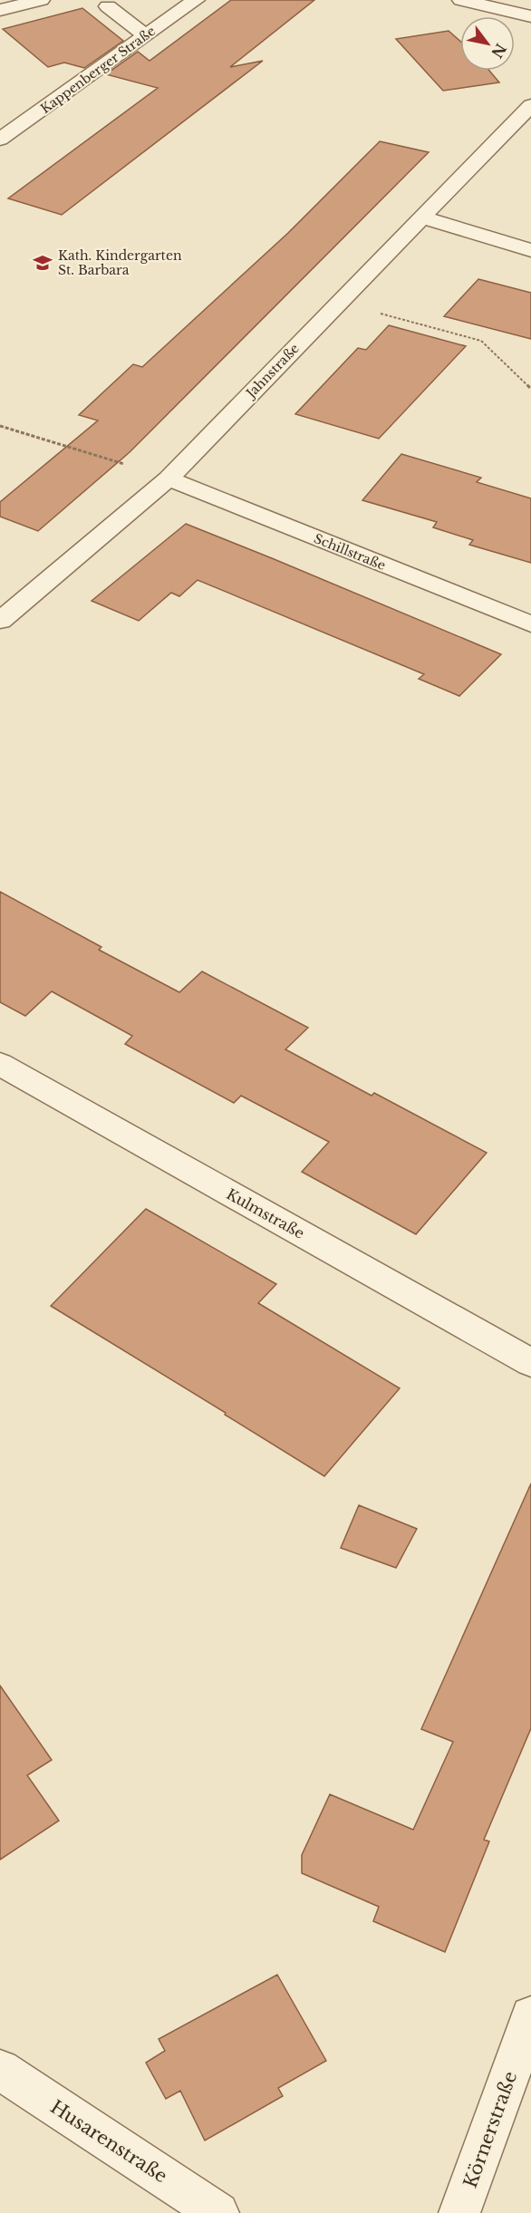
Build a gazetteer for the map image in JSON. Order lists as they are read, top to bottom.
{
  "streets": {
    "street": [
      "Kappenberger Straße",
      "Jahnstraße",
      "Schillstraße",
      "Kulmstraße",
      "Körnerstraße",
      "Husarenstraße"
    ]
  },
  "crossings": [
    ["Jahnstraße", "Schillstraße"]
  ],
  "places": {
    "school or university": ["Kath. Kindergarten St. Barbara"]
  },
  "north": "bottom right"
}
